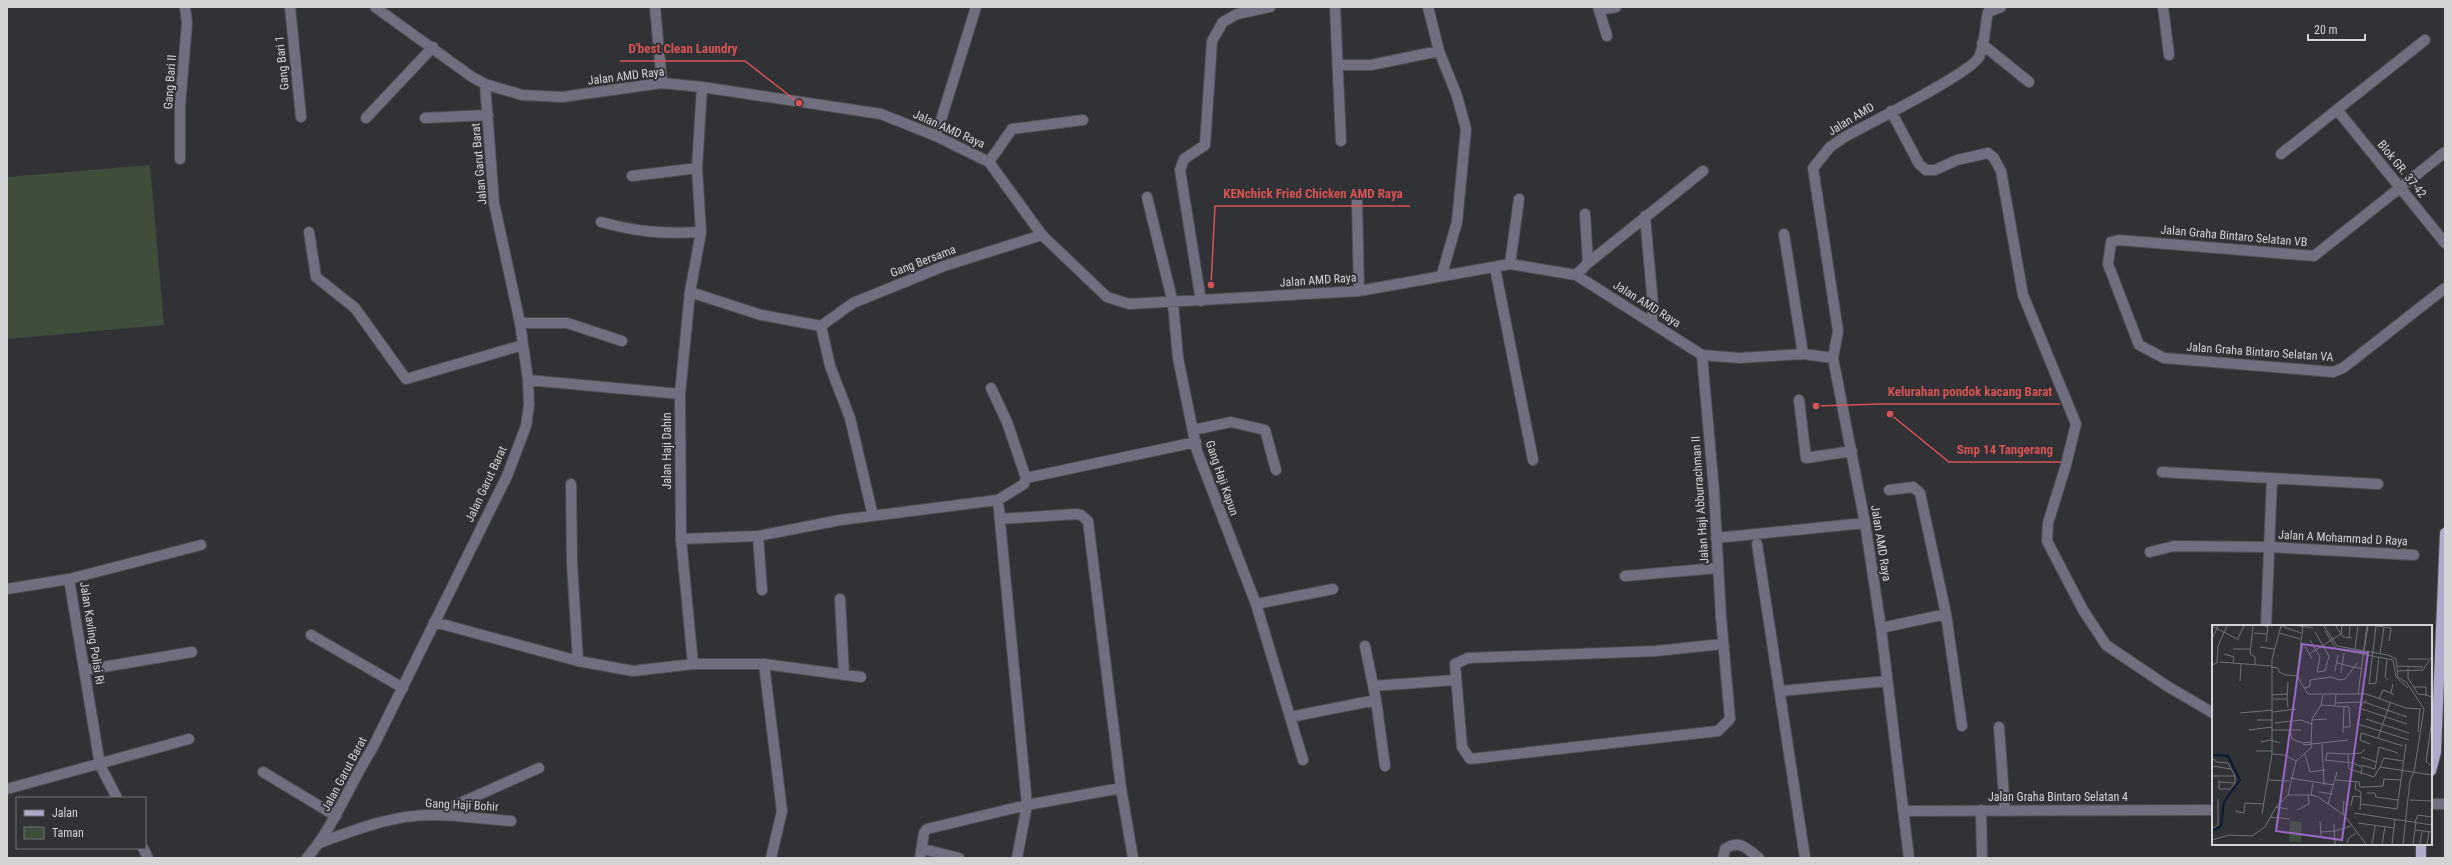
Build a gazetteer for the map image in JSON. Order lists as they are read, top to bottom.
{
  "streets": {
    "street": [
      "Gang Bari 1",
      "Jalan AMD Raya",
      "Gang Bari II",
      "Jalan AMD",
      "Jalan Garut Barat",
      "Blok GR. 37-42",
      "Jalan Graha Bintaro Selatan VB",
      "Gang Bersama",
      "Jalan Graha Bintaro Selatan VA",
      "Jalan Haji Dahin",
      "Gang Haji Kapun",
      "Jalan Haji Abburrachman II",
      "Jalan A Mohammad D Raya",
      "Jalan Kavling Polisi Ri",
      "Jalan Graha Bintaro Selatan 4",
      "Gang Haji Bohir"
    ]
  },
  "crossings": [
    ["Jalan AMD Raya", "Jalan AMD"],
    ["Jalan AMD Raya", "Jalan Garut Barat"],
    ["Jalan AMD Raya", "Gang Bersama"],
    ["Jalan AMD Raya", "Jalan Haji Dahin"],
    ["Jalan AMD Raya", "Gang Haji Kapun"],
    ["Jalan AMD Raya", "Jalan Haji Abburrachman II"],
    ["Jalan AMD Raya", "Jalan Graha Bintaro Selatan 4"],
    ["Jalan Garut Barat", "Gang Haji Bohir"],
    ["Blok GR. 37-42", "Jalan Graha Bintaro Selatan VB"],
    ["Jalan Graha Bintaro Selatan VB", "Jalan Graha Bintaro Selatan VA"]
  ],
  "places": [
    "D'best Clean Laundry",
    "KENchick Fried Chicken AMD Raya",
    "Kelurahan pondok kacang Barat",
    "Smp 14 Tangerang"
  ],
  "legend": ["Jalan", "Taman"],
  "scale_bar": "20 m"
}
